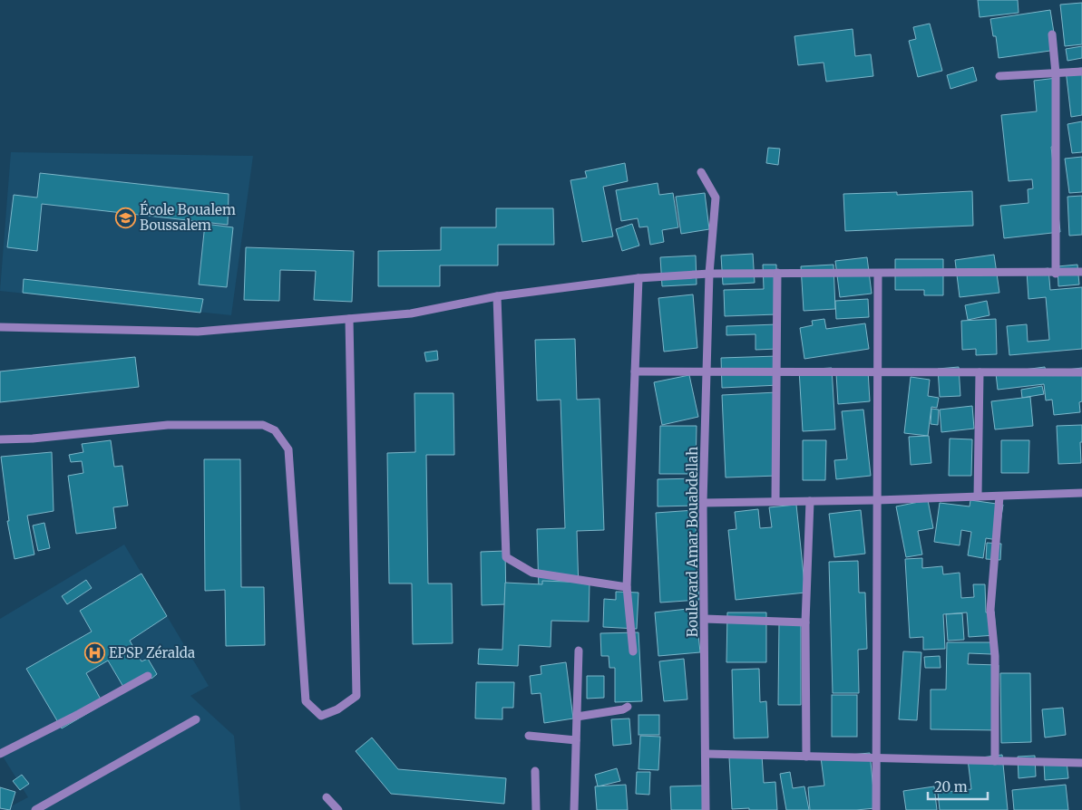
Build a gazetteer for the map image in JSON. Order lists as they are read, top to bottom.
{
  "streets": {
    "street": ["Boulevard Amar Bouabdellah"]
  },
  "places": {
    "school or university": ["École Boualem Boussalem"],
    "hospital": ["EPSP Zéralda"]
  },
  "scale_bar": "20 m"
}
